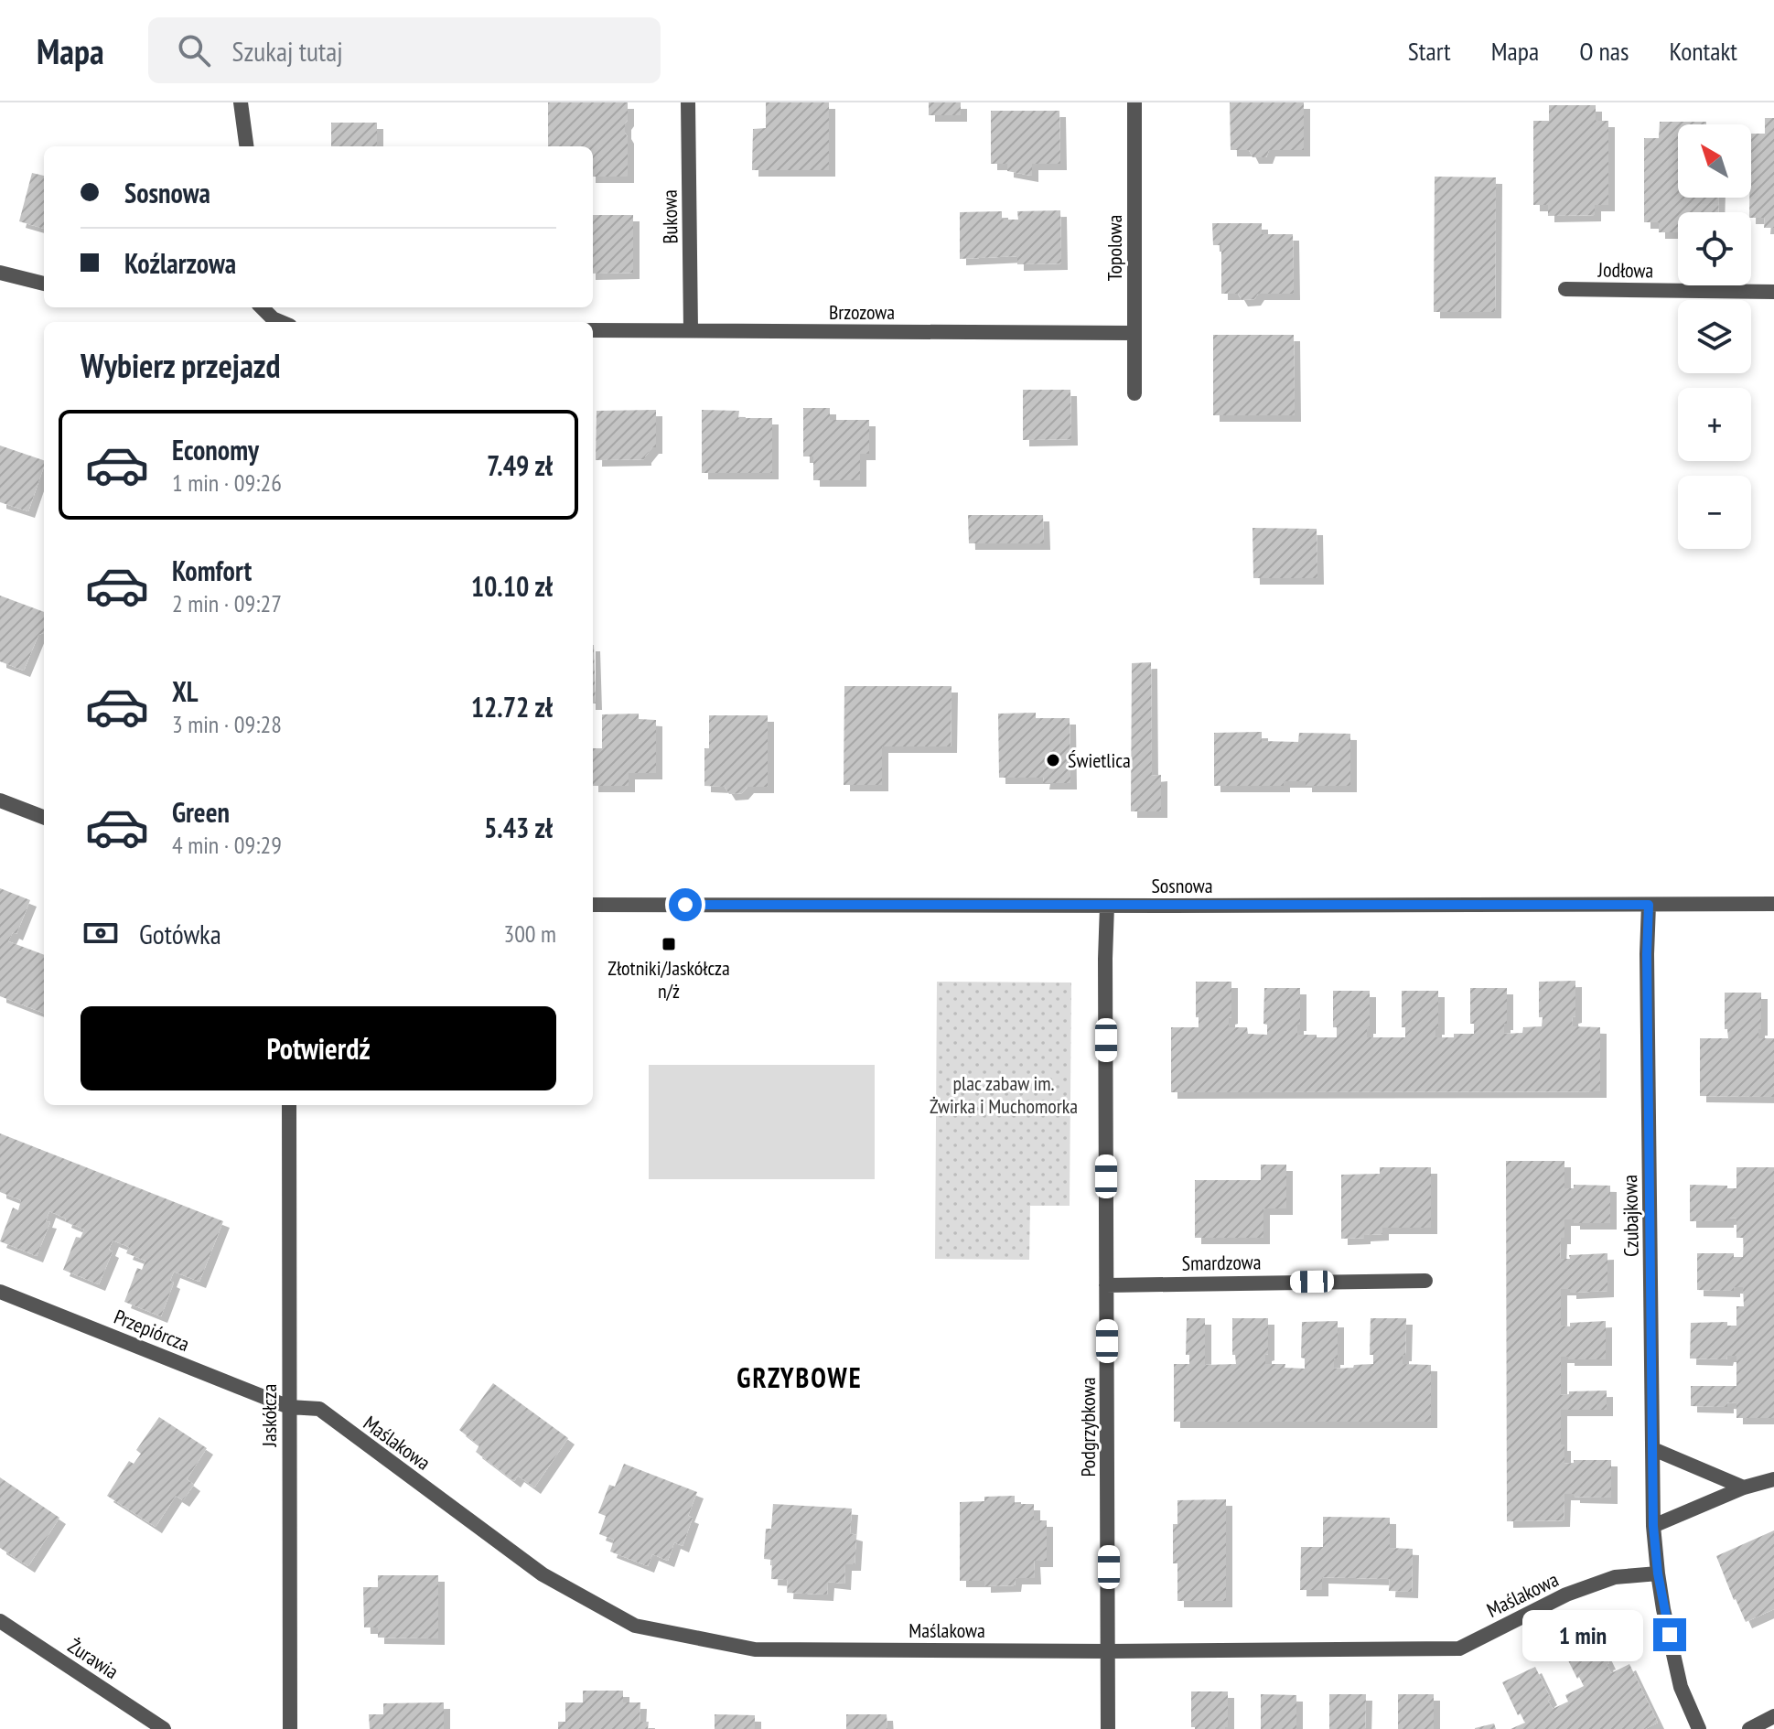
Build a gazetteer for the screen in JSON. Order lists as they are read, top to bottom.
{
  "streets": {
    "street": [
      "Bukowa",
      "Topolowa",
      "Jodłowa",
      "Brzozowa",
      "Sosnowa",
      "Czubajkowa",
      "Smardzowa",
      "Przepiórcza",
      "Jaskółcza",
      "Podgrzybkowa",
      "Maślakowa",
      "Żurawia"
    ]
  },
  "crossings": [
    ["Bukowa", "Brzozowa"],
    ["Topolowa", "Brzozowa"],
    ["Sosnowa", "Czubajkowa"],
    ["Sosnowa", "Podgrzybkowa"],
    ["Czubajkowa", "Maślakowa"],
    ["Smardzowa", "Podgrzybkowa"],
    ["Przepiórcza", "Jaskółcza"],
    ["Przepiórcza", "Maślakowa"],
    ["Jaskółcza", "Maślakowa"],
    ["Podgrzybkowa", "Maślakowa"]
  ],
  "districts": ["GRZYBOWE"],
  "parks": ["plac zabaw im. Żwirka i Muchomorka"],
  "places": {
    "other": ["Świetlica"],
    "transit": ["Złotniki/Jaskółcza n/ż"]
  },
  "north": "top left",
  "page": {
    "header": "Mapa",
    "search": "Szukaj tutaj",
    "nav": [
      "Start",
      "Mapa",
      "O nas",
      "Kontakt"
    ],
    "map_buttons": ["+", "−"],
    "banner": ["Sosnowa", "Koźlarzowa"],
    "heading": "Wybierz przejazd",
    "list": [
      {
        "name": "Economy",
        "note": "1 min · 09:26",
        "value": "7.49 zł"
      },
      {
        "name": "Komfort",
        "note": "2 min · 09:27",
        "value": "10.10 zł"
      },
      {
        "name": "XL",
        "note": "3 min · 09:28",
        "value": "12.72 zł"
      },
      {
        "name": "Green",
        "note": "4 min · 09:29",
        "value": "5.43 zł"
      }
    ],
    "pay": ["Gotówka", "300 m"],
    "buttons": "Potwierdź",
    "bubble": "1 min"
  }
}
